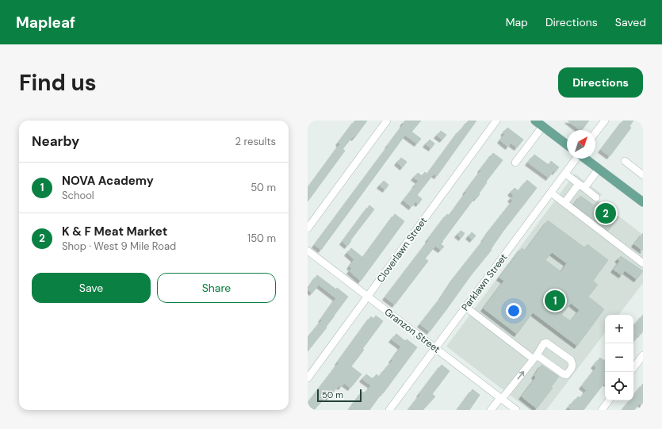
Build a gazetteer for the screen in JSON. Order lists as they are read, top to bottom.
{
  "streets": {
    "street": ["Cloverlawn Street", "Parklawn Street", "Granzon Street"]
  },
  "crossings": [
    ["Cloverlawn Street", "Granzon Street"],
    ["Parklawn Street", "Granzon Street"]
  ],
  "scale_bar": "50 m",
  "north": "top right",
  "page": {
    "header": "Mapleaf",
    "nav": ["Map", "Directions", "Saved"],
    "buttons": [
      "Directions",
      ["Save", "Share"]
    ],
    "title": "Find us",
    "heading": ["Nearby", "2 results"],
    "list": [
      {
        "mark": "1",
        "name": "NOVA Academy",
        "note": "School",
        "value": "50 m"
      },
      {
        "mark": "2",
        "name": "K & F Meat Market",
        "note": "Shop · West 9 Mile Road",
        "value": "150 m"
      }
    ],
    "pins": ["2", "1"],
    "map_buttons": ["+", "−"],
    "scale": "50 m"
  }
}
